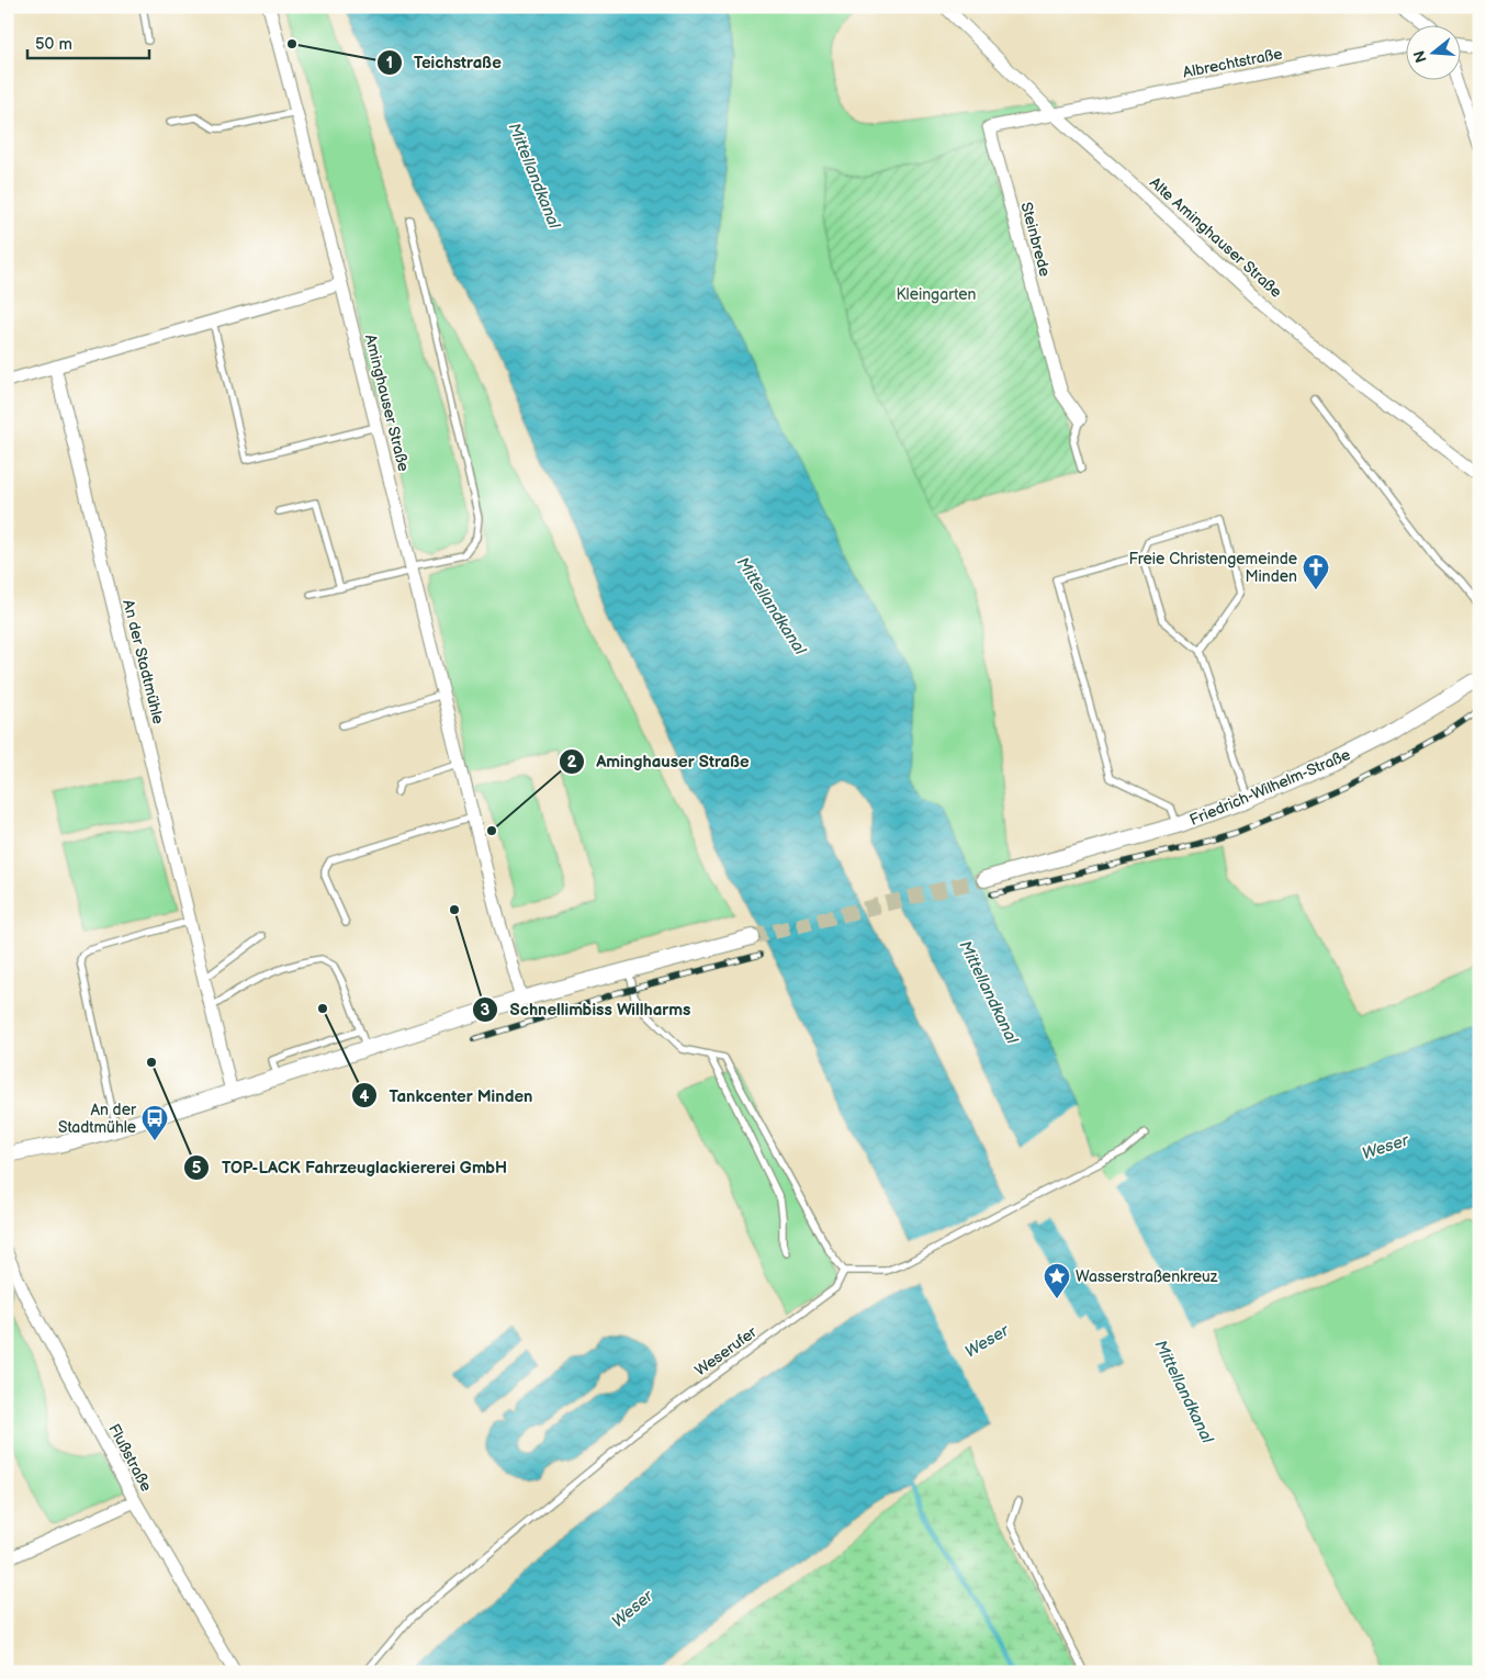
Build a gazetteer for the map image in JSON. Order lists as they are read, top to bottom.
{
  "streets": {
    "street": [
      "Albrechtstraße",
      "Alte Aminghauser Straße",
      "Steinbrede",
      "Aminghauser Straße",
      "An der Stadtmühle",
      "Friedrich-Wilhelm-Straße",
      "Flußstraße"
    ],
    "lane": ["Weserufer"]
  },
  "crossings": [
    ["Albrechtstraße", "Alte Aminghauser Straße"],
    ["Albrechtstraße", "Steinbrede"],
    ["Alte Aminghauser Straße", "Steinbrede"]
  ],
  "water": ["Mittellandkanal", "Weser"],
  "parks": ["Kleingarten"],
  "places": {
    "other": [
      "Teichstraße",
      "Aminghauser Straße",
      "Schnellimbiss Willharms",
      "Tankcenter Minden",
      "TOP-LACK Fahrzeuglackiererei GmbH"
    ],
    "church": ["Freie Christengemeinde Minden"],
    "bus stop": ["An der Stadtmühle"],
    "place": ["Wasserstraßenkreuz"]
  },
  "scale_bar": "50 m",
  "north": "left"
}
